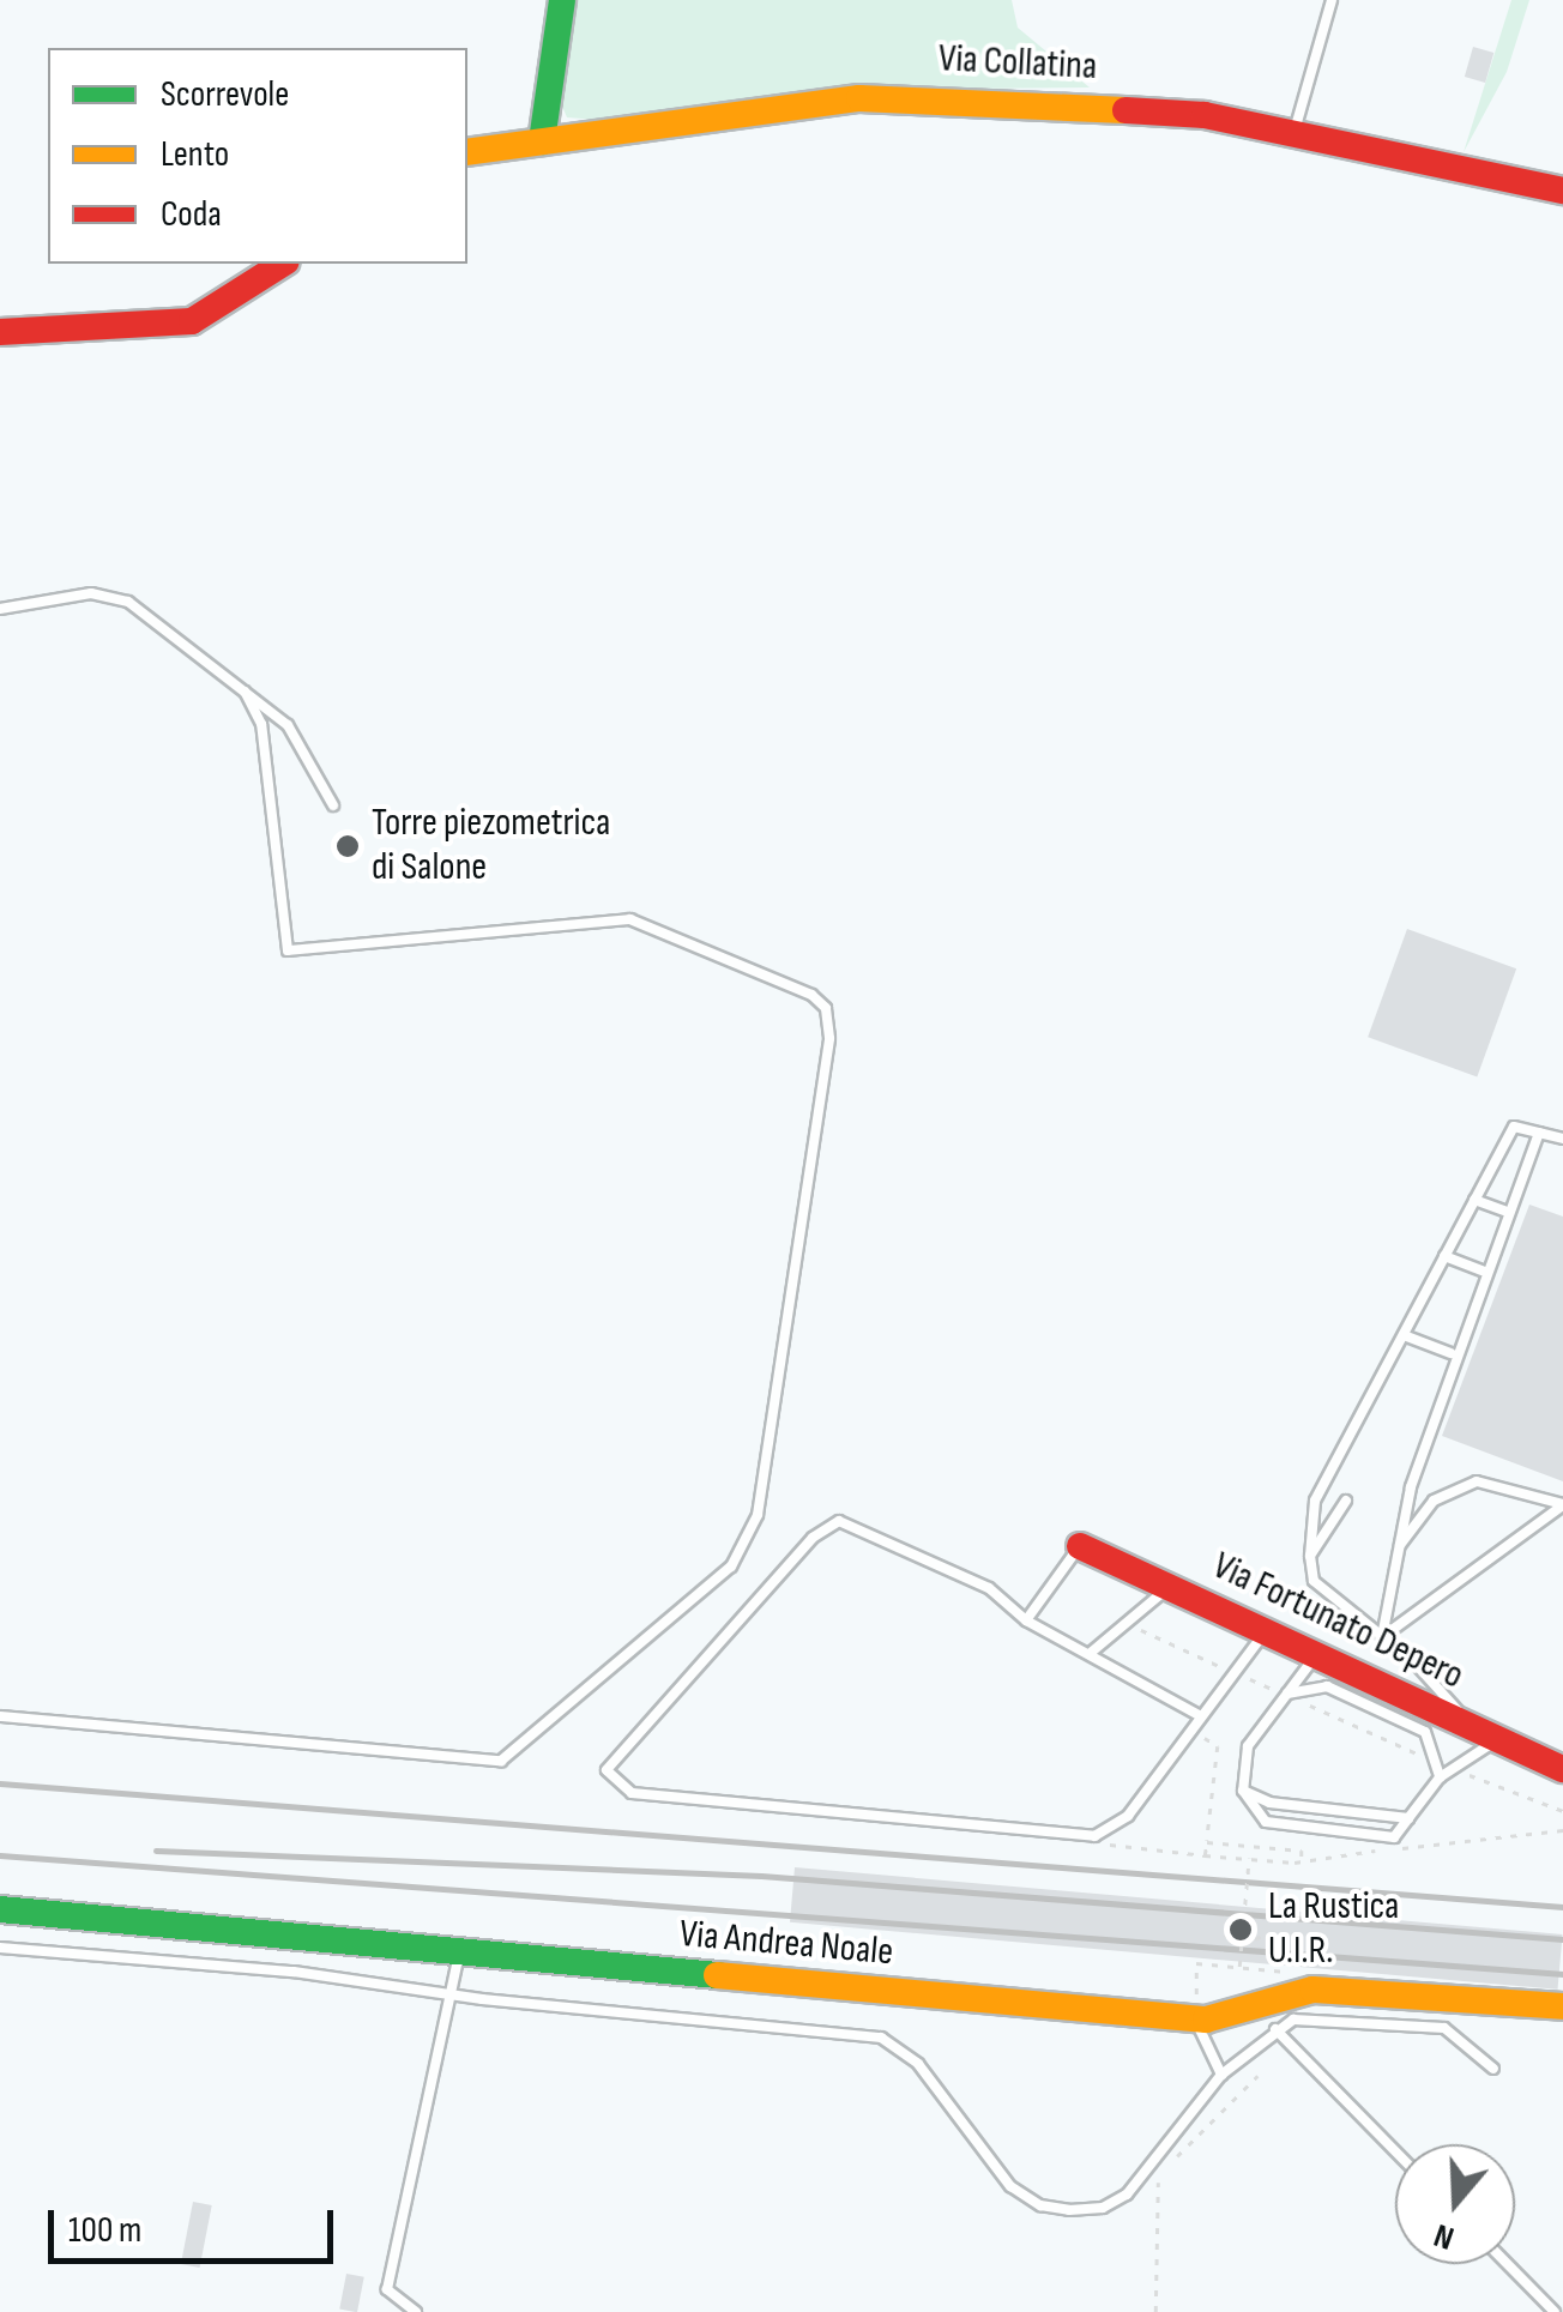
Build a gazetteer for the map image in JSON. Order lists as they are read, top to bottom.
{
  "streets": {
    "street": ["Via Collatina", "Via Fortunato Depero", "Via Andrea Noale"]
  },
  "places": ["Torre piezometrica di Salone", "La Rustica U.I.R."],
  "legend": ["Scorrevole", "Lento", "Coda"],
  "scale_bar": "100 m",
  "north": "bottom"
}
